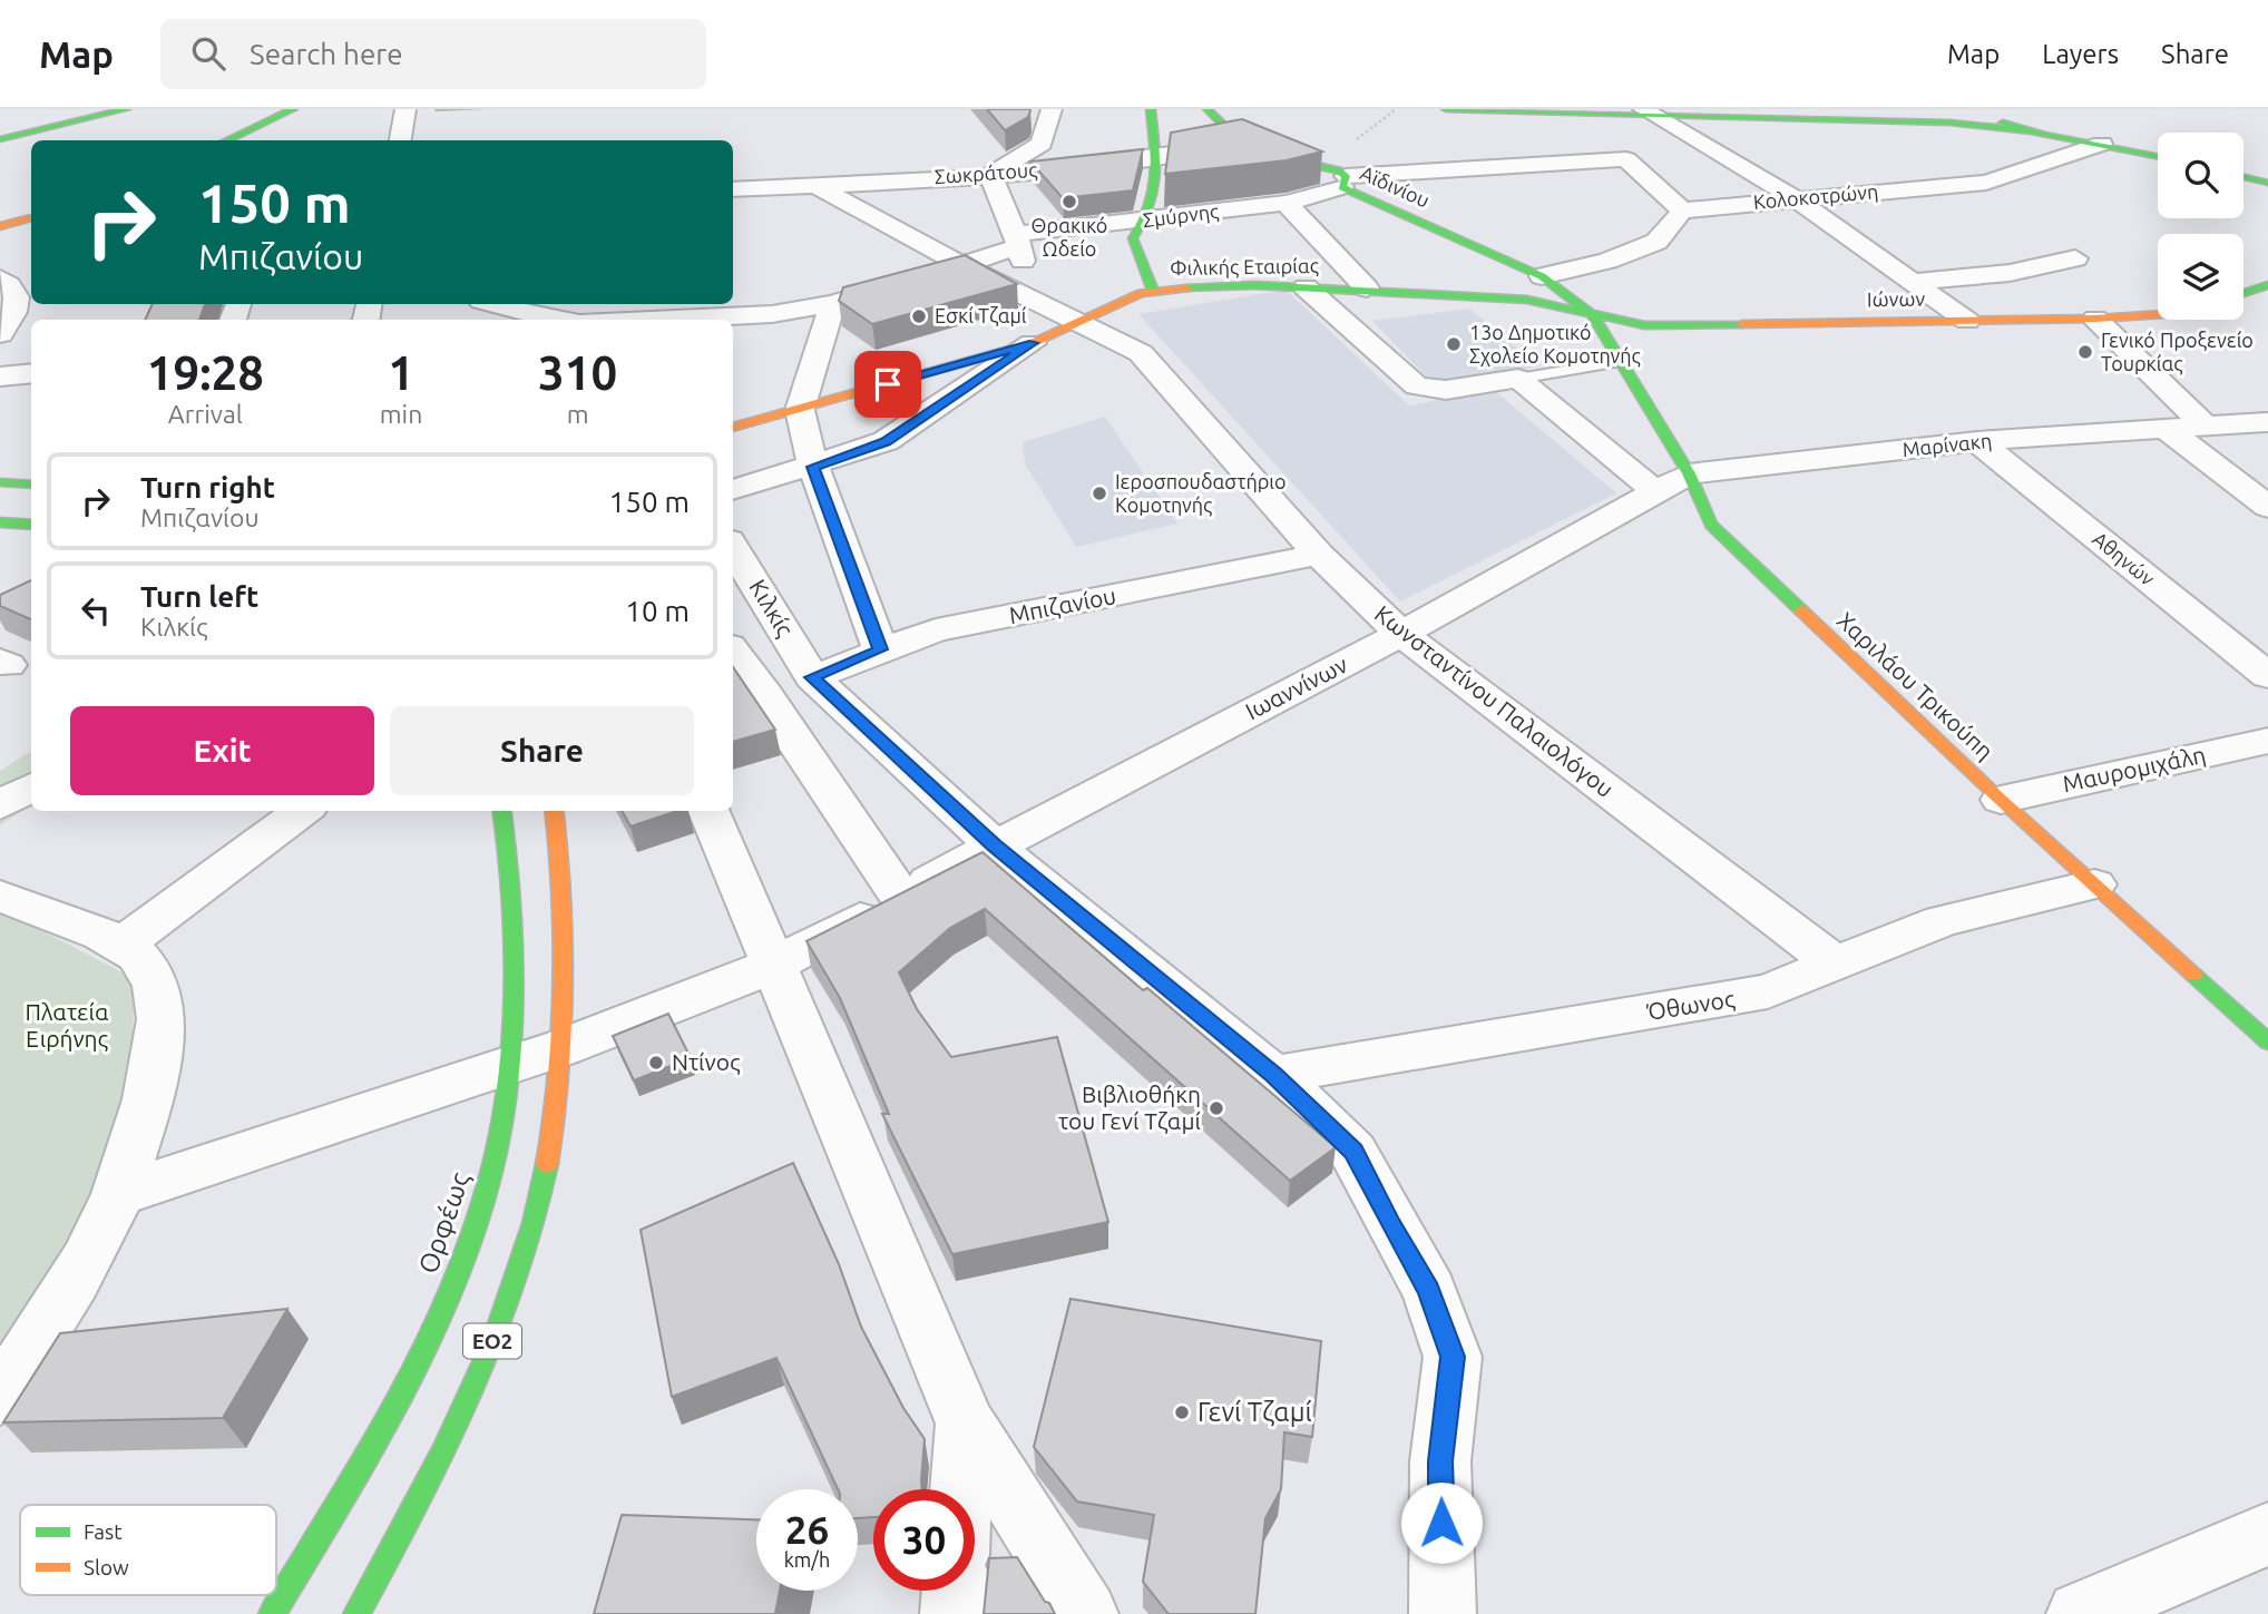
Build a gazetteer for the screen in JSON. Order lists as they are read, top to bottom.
{
  "streets": {
    "street": [
      "Σωκράτους",
      "Αϊδινίου",
      "Κολοκοτρώνη",
      "Σμύρνης",
      "Φιλικής Εταιρίας",
      "Ιώνων",
      "Μαρίνακη",
      "Αθηνών",
      "Μπιζανίου",
      "Κιλκίς",
      "Χαριλάου Τρικούπη",
      "Ιωαννίνων",
      "Κωνσταντίνου Παλαιολόγου",
      "Μαυρομιχάλη",
      "Όθωνος",
      "Ορφέως",
      "ΕΟ2"
    ]
  },
  "crossings": [
    ["Σωκράτους", "Αϊδινίου"],
    ["Σωκράτους", "Κωνσταντίνου Παλαιολόγου"],
    ["Αϊδινίου", "Σμύρνης"],
    ["Αϊδινίου", "Φιλικής Εταιρίας"],
    ["Αϊδινίου", "Ιώνων"],
    ["Αϊδινίου", "Χαριλάου Τρικούπη"],
    ["Κολοκοτρώνη", "Σμύρνης"],
    ["Σμύρνης", "Κωνσταντίνου Παλαιολόγου"],
    ["Φιλικής Εταιρίας", "Ιώνων"],
    ["Φιλικής Εταιρίας", "Χαριλάου Τρικούπη"],
    ["Φιλικής Εταιρίας", "Κωνσταντίνου Παλαιολόγου"],
    ["Ιώνων", "Χαριλάου Τρικούπη"],
    ["Μαρίνακη", "Αθηνών"],
    ["Μαρίνακη", "Χαριλάου Τρικούπη"],
    ["Μαρίνακη", "Ιωαννίνων"],
    ["Μπιζανίου", "Κιλκίς"],
    ["Μπιζανίου", "Κωνσταντίνου Παλαιολόγου"],
    ["Κιλκίς", "Ιωαννίνων"],
    ["Κιλκίς", "Όθωνος"],
    ["Χαριλάου Τρικούπη", "Ιωαννίνων"],
    ["Χαριλάου Τρικούπη", "Μαυρομιχάλη"],
    ["Χαριλάου Τρικούπη", "Όθωνος"],
    ["Ιωαννίνων", "Κωνσταντίνου Παλαιολόγου"],
    ["Ιωαννίνων", "Ορφέως"],
    ["Ιωαννίνων", "ΕΟ2"],
    ["Κωνσταντίνου Παλαιολόγου", "Όθωνος"]
  ],
  "parks": ["Πλατεία Ειρήνης"],
  "places": [
    "Θρακικό Ωδείο",
    "Εσκί Τζαμί",
    "13ο Δημοτικό Σχολείο Κομοτηνής",
    "Γενικό Προξενείο Τουρκίας",
    "Ιεροσπουδαστήριο Κομοτηνής",
    "Ντίνος",
    "Βιβλιοθήκη του Γενί Τζαμί",
    "Γενί Τζαμί"
  ],
  "legend": ["Fast", "Slow"],
  "page": {
    "header": "Map",
    "search": "Search here",
    "nav": ["Map", "Layers", "Share"],
    "turn": ["150 m", "Μπιζανίου"],
    "eta": [
      "19:28",
      "Arrival",
      "1",
      "min",
      "310",
      "m"
    ],
    "list": [
      {
        "name": "Turn right",
        "note": "Μπιζανίου",
        "value": "150 m"
      },
      {
        "name": "Turn left",
        "note": "Κιλκίς",
        "value": "10 m"
      }
    ],
    "buttons": ["Exit", "Share"],
    "speed": "26 km/h",
    "limit": "30"
  }
}
